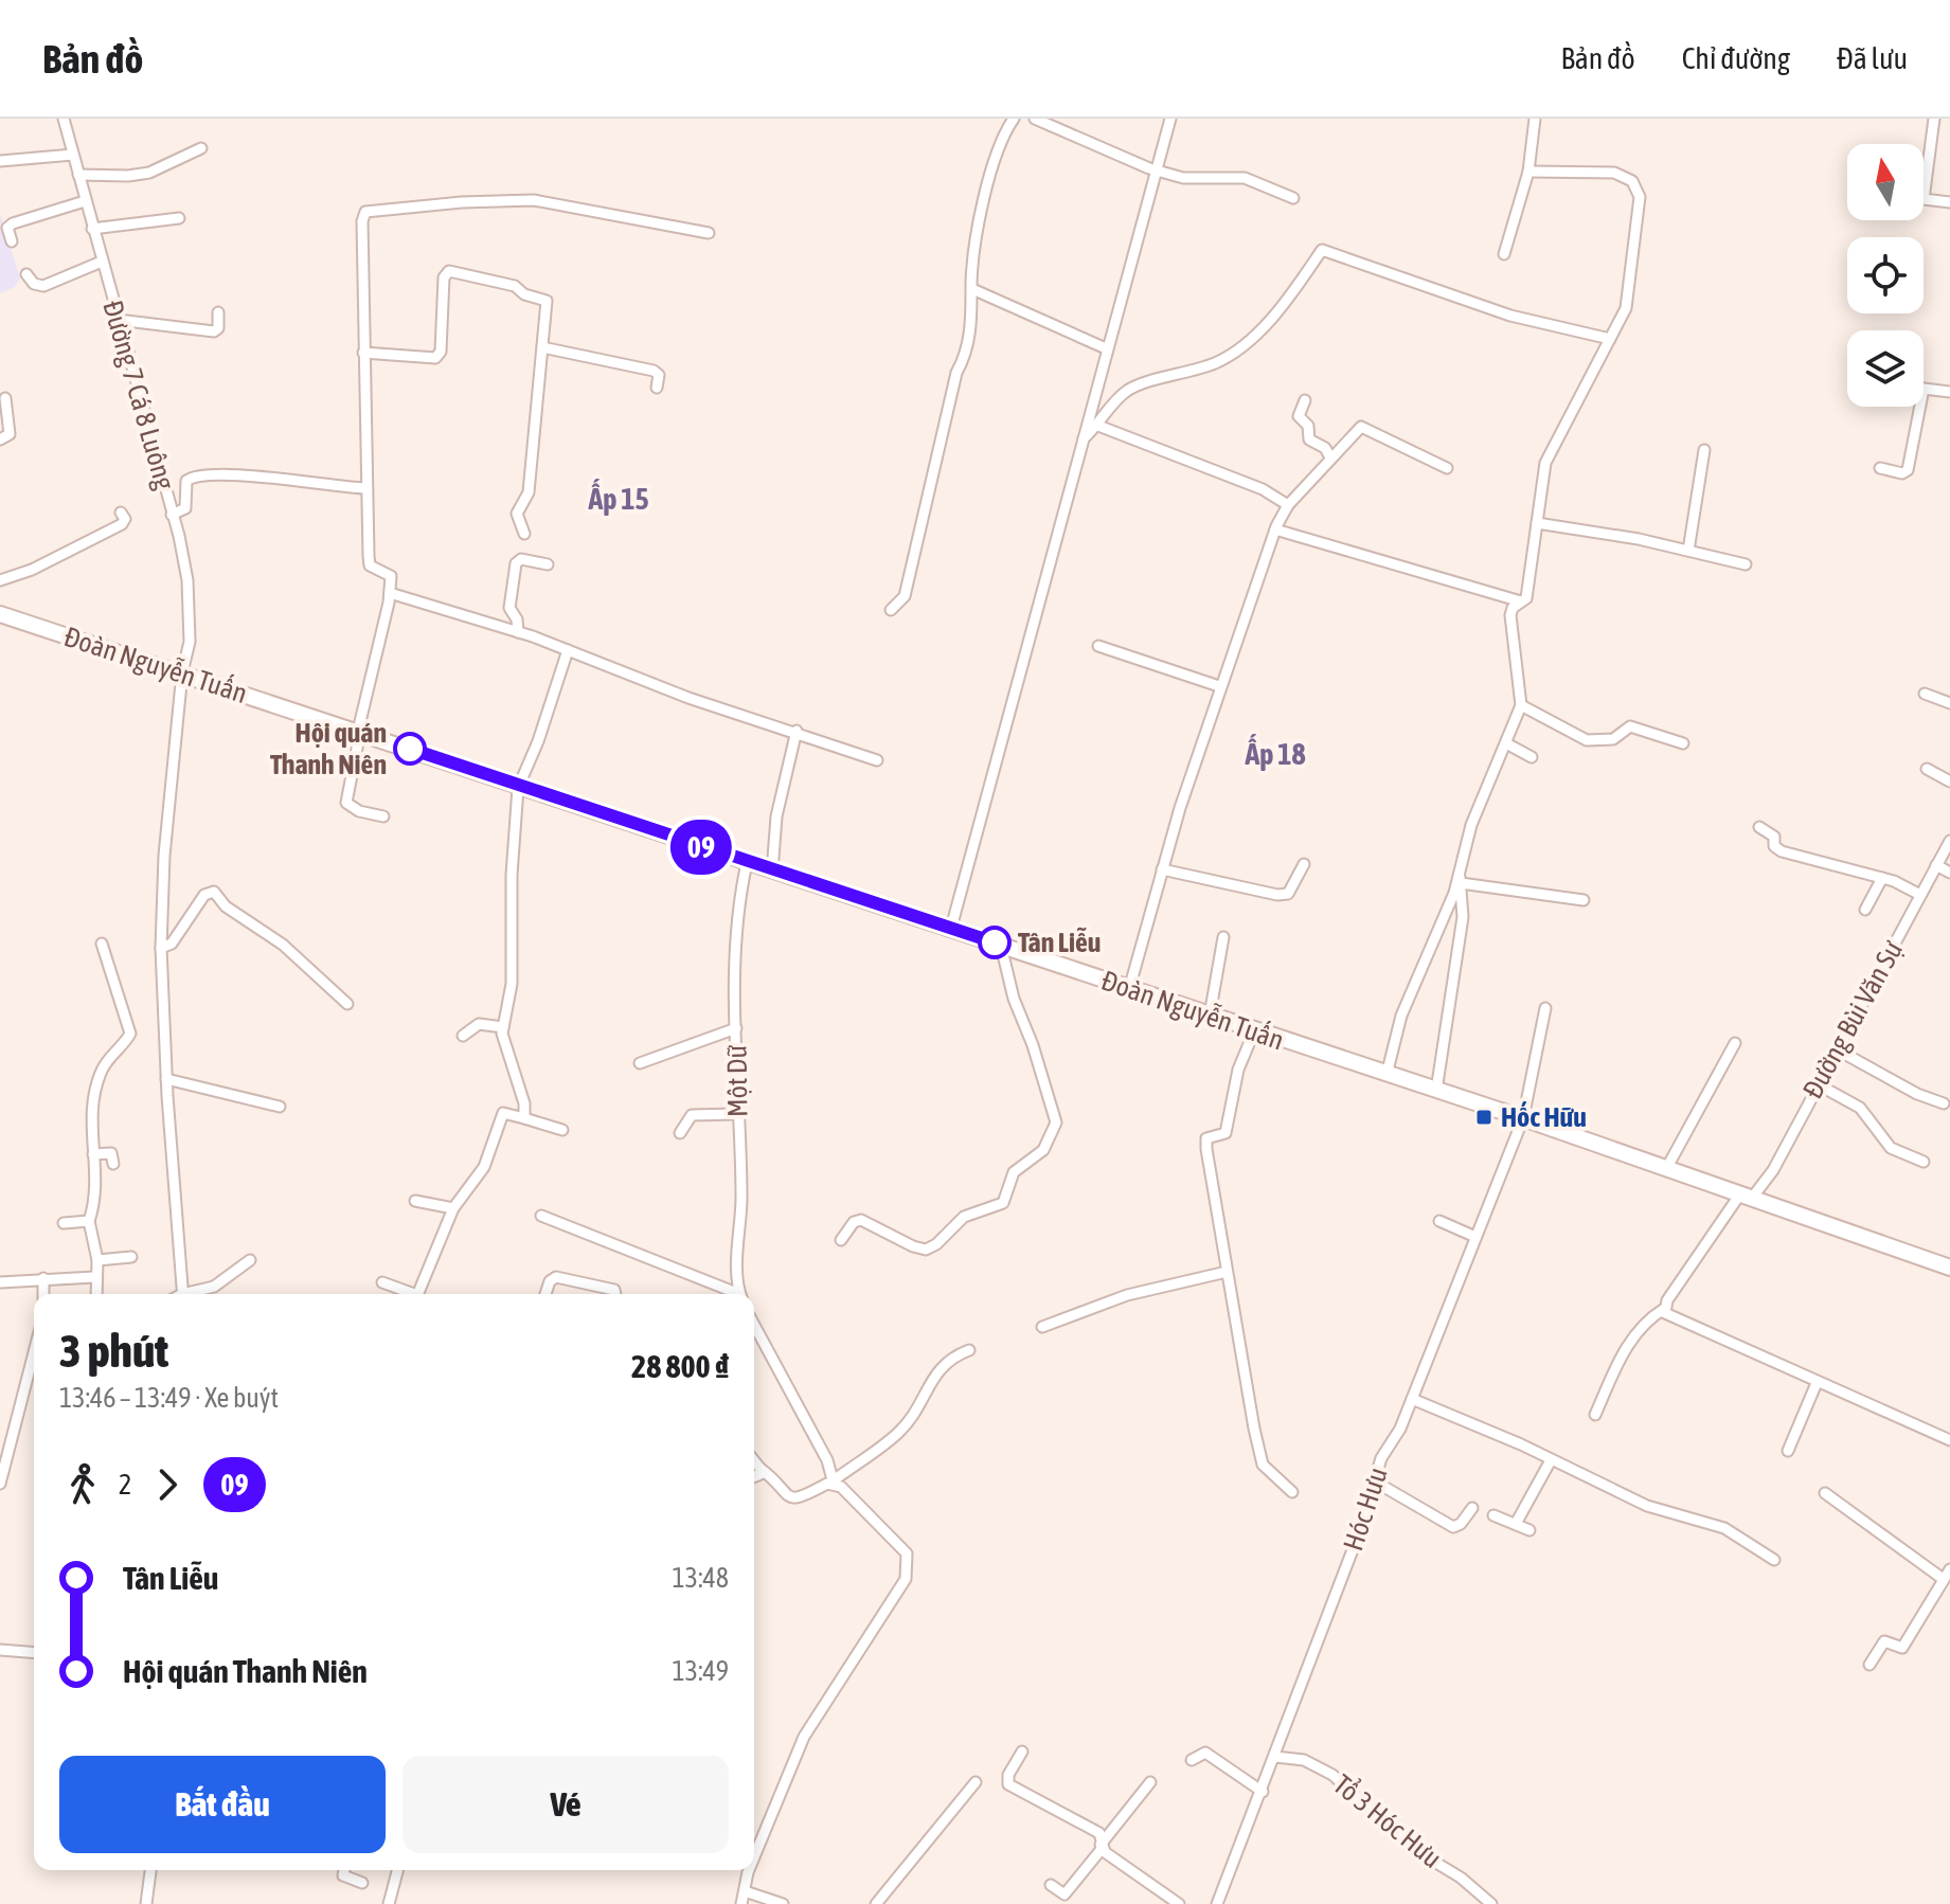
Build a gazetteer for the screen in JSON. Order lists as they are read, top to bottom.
{
  "streets": {
    "main road": ["Đoàn Nguyễn Tuấn"],
    "street": [
      "Đường 7 Cá 8 Luông",
      "Đường Bùi Văn Sự",
      "Một Dữ",
      "Hóc Hưu",
      "Tổ 3 Hóc Hưu"
    ]
  },
  "crossings": [
    ["Đường 7 Cá 8 Luông", "Đoàn Nguyễn Tuấn"],
    ["Đoàn Nguyễn Tuấn", "Đường Bùi Văn Sự"],
    ["Đoàn Nguyễn Tuấn", "Một Dữ"],
    ["Đoàn Nguyễn Tuấn", "Hóc Hưu"],
    ["Hóc Hưu", "Tổ 3 Hóc Hưu"]
  ],
  "districts": ["Ấp 15", "Ấp 18"],
  "places": {
    "other": ["Hội quán Thanh Niên", "Tân Liễu"],
    "transit": ["Hốc Hữu"]
  },
  "lines": ["bus line 09"],
  "north": "top",
  "page": {
    "header": "Bản đồ",
    "nav": ["Bản đồ", "Chỉ đường", "Đã lưu"],
    "on_map": "09",
    "heading": ["3 phút", "13:46 – 13:49 · Xe buýt", "28 800 ₫"],
    "legs": ["2", "09"],
    "list": [
      {
        "name": "Tân Liễu",
        "value": "13:48"
      },
      {
        "name": "Hội quán Thanh Niên",
        "value": "13:49"
      }
    ],
    "buttons": ["Bắt đầu", "Vé"]
  }
}
